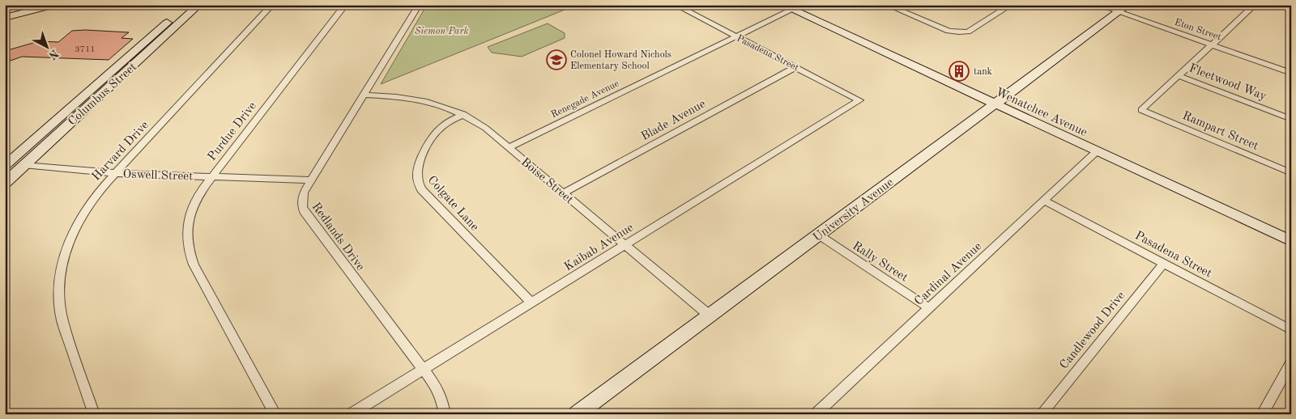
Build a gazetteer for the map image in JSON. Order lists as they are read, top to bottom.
{
  "streets": {
    "street": [
      "Eton Street",
      "Pasadena Street",
      "Fleetwood Way",
      "Columbus Street",
      "Renegade Avenue",
      "Wenatchee Avenue",
      "Blade Avenue",
      "Rampart Street",
      "Purdue Drive",
      "Harvard Drive",
      "Oswell Street",
      "Boise Street",
      "Colgate Lane",
      "University Avenue",
      "Redlands Drive",
      "Kaibab Avenue",
      "Rally Street",
      "Cardinal Avenue",
      "Candlewood Drive"
    ]
  },
  "crossings": [
    ["Eton Street", "University Avenue"],
    ["Pasadena Street", "Renegade Avenue"],
    ["Pasadena Street", "Blade Avenue"],
    ["Pasadena Street", "Kaibab Avenue"],
    ["Pasadena Street", "Cardinal Avenue"],
    ["Pasadena Street", "Candlewood Drive"],
    ["Fleetwood Way", "Rampart Street"],
    ["Columbus Street", "Oswell Street"],
    ["Renegade Avenue", "Wenatchee Avenue"],
    ["Renegade Avenue", "Boise Street"],
    ["Wenatchee Avenue", "University Avenue"],
    ["Wenatchee Avenue", "Cardinal Avenue"],
    ["Blade Avenue", "Boise Street"],
    ["Purdue Drive", "Oswell Street"],
    ["Harvard Drive", "Oswell Street"],
    ["Oswell Street", "Redlands Drive"],
    ["Boise Street", "Colgate Lane"],
    ["Boise Street", "University Avenue"],
    ["Boise Street", "Redlands Drive"],
    ["Boise Street", "Kaibab Avenue"],
    ["Colgate Lane", "Kaibab Avenue"],
    ["University Avenue", "Rally Street"],
    ["Redlands Drive", "Kaibab Avenue"],
    ["Rally Street", "Cardinal Avenue"]
  ],
  "parks": ["Siemon Park"],
  "places": {
    "school or university": ["Colonel Howard Nichols Elementary School"],
    "building": ["tank"]
  },
  "house_numbers": ["3711"],
  "north": "bottom right"
}
